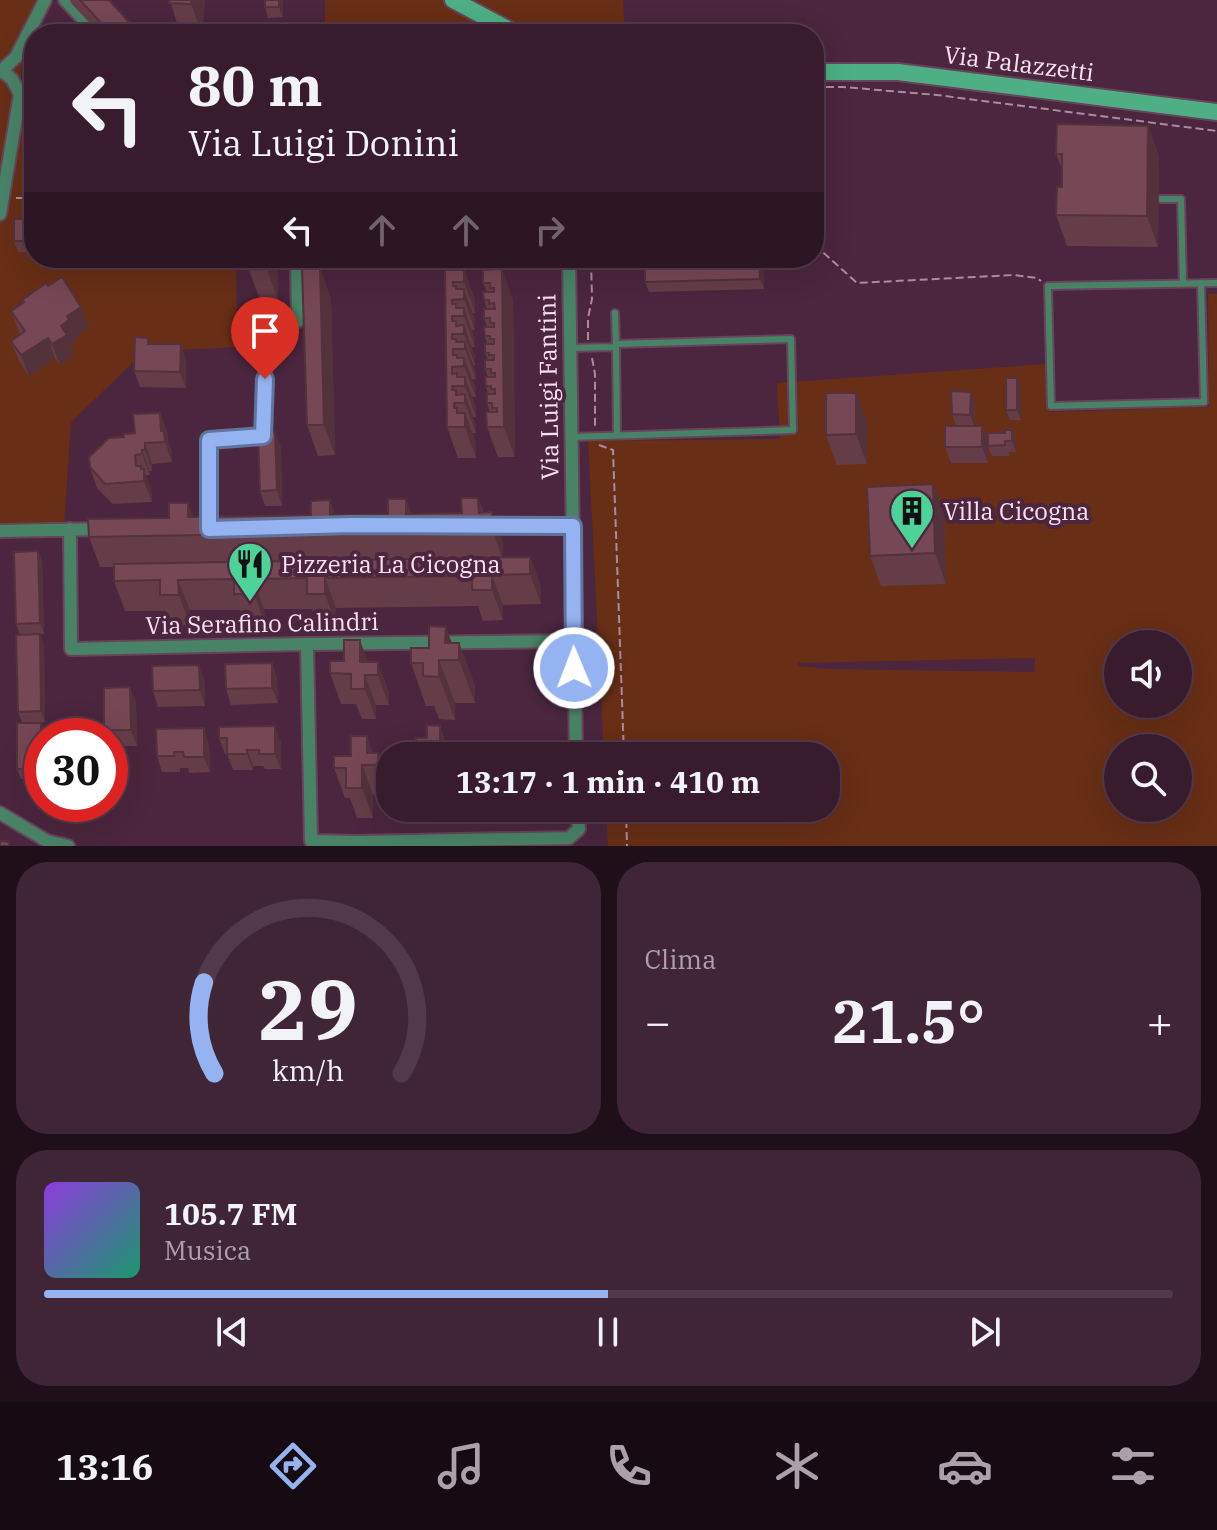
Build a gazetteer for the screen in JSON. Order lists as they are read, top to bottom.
{
  "streets": {
    "main road": ["Via Palazzetti"],
    "street": ["Via Luigi Fantini", "Via Serafino Calindri"]
  },
  "crossings": [
    ["Via Luigi Fantini", "Via Serafino Calindri"]
  ],
  "places": {
    "building": ["Villa Cicogna"],
    "restaurant": ["Pizzeria La Cicogna"]
  },
  "page": {
    "turn": ["80 m", "Via Luigi Donini"],
    "limit": "30",
    "trip": "13:17 · 1 min · 410 m",
    "tile": "Clima",
    "heat": ["−", "21.5°", "+"],
    "song": ["105.7 FM", "Musica"],
    "tabs": "13:16",
    "gauge": ["29", "km/h"]
  }
}
